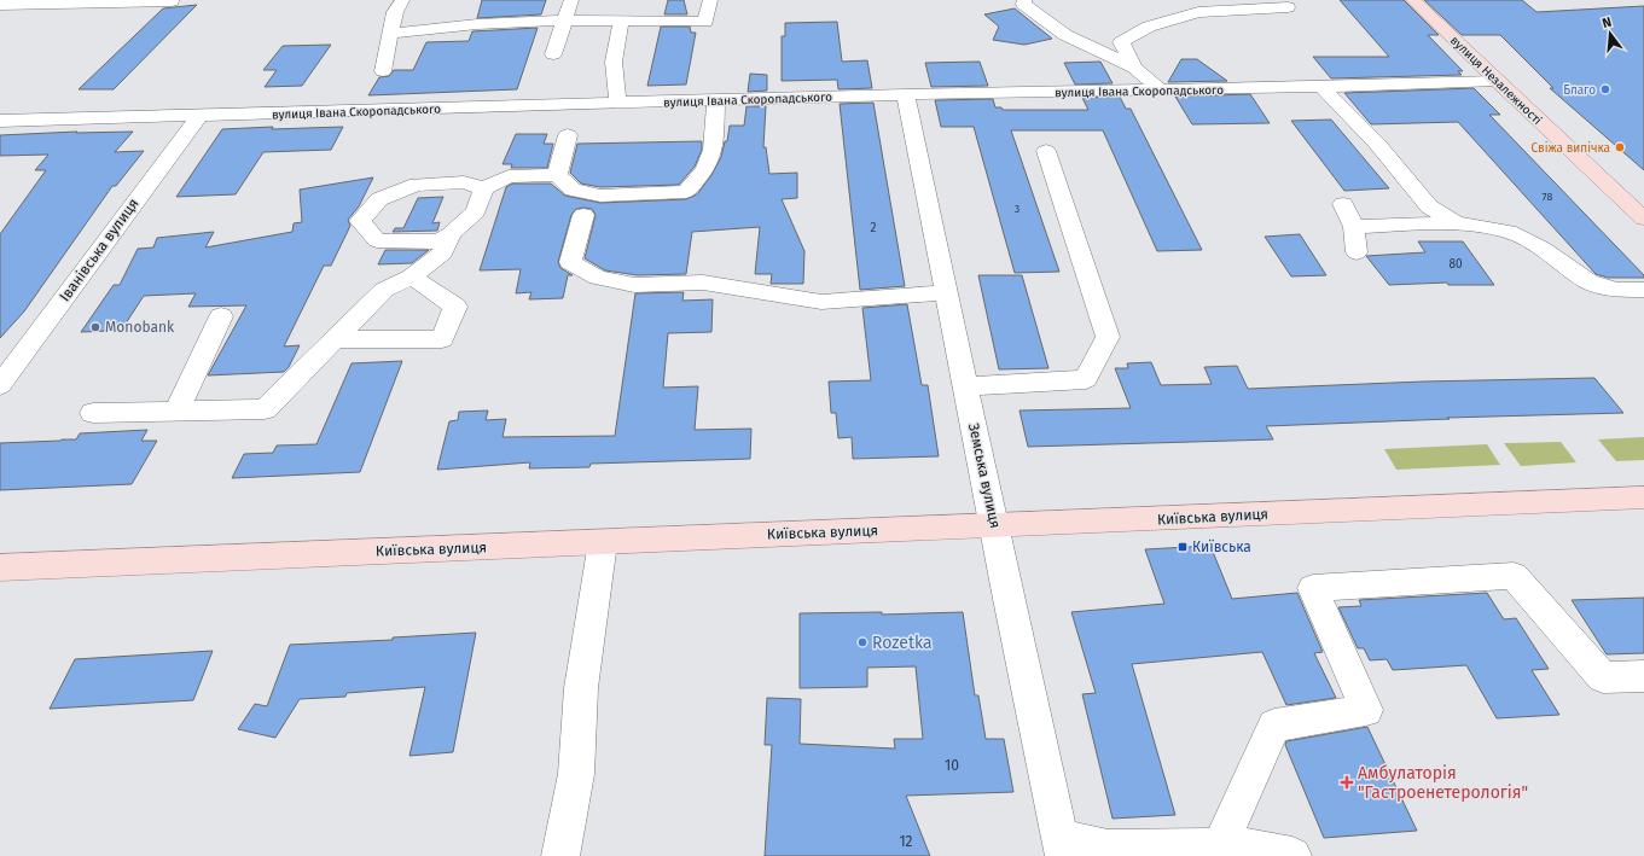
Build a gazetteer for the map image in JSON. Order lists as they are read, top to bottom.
{
  "streets": {
    "main road": ["вулиця Незалежності", "Київська вулиця"],
    "street": ["вулиця Івана Скоропадського", "Іванівська вулиця", "Земська вулиця"]
  },
  "crossings": [
    ["вулиця Незалежності", "вулиця Івана Скоропадського"],
    ["вулиця Івана Скоропадського", "Іванівська вулиця"],
    ["вулиця Івана Скоропадського", "Земська вулиця"],
    ["Земська вулиця", "Київська вулиця"]
  ],
  "places": {
    "other": [
      "Благо",
      "Свіжа випічка",
      "Monobank",
      "Rozetka"
    ],
    "transit": ["Київська"],
    "health": ["Амбулаторія \"Гастроенетерологія\""]
  },
  "house_numbers": [
    "78",
    "3",
    "2",
    "80",
    "10",
    "12"
  ],
  "north": "top"
}
